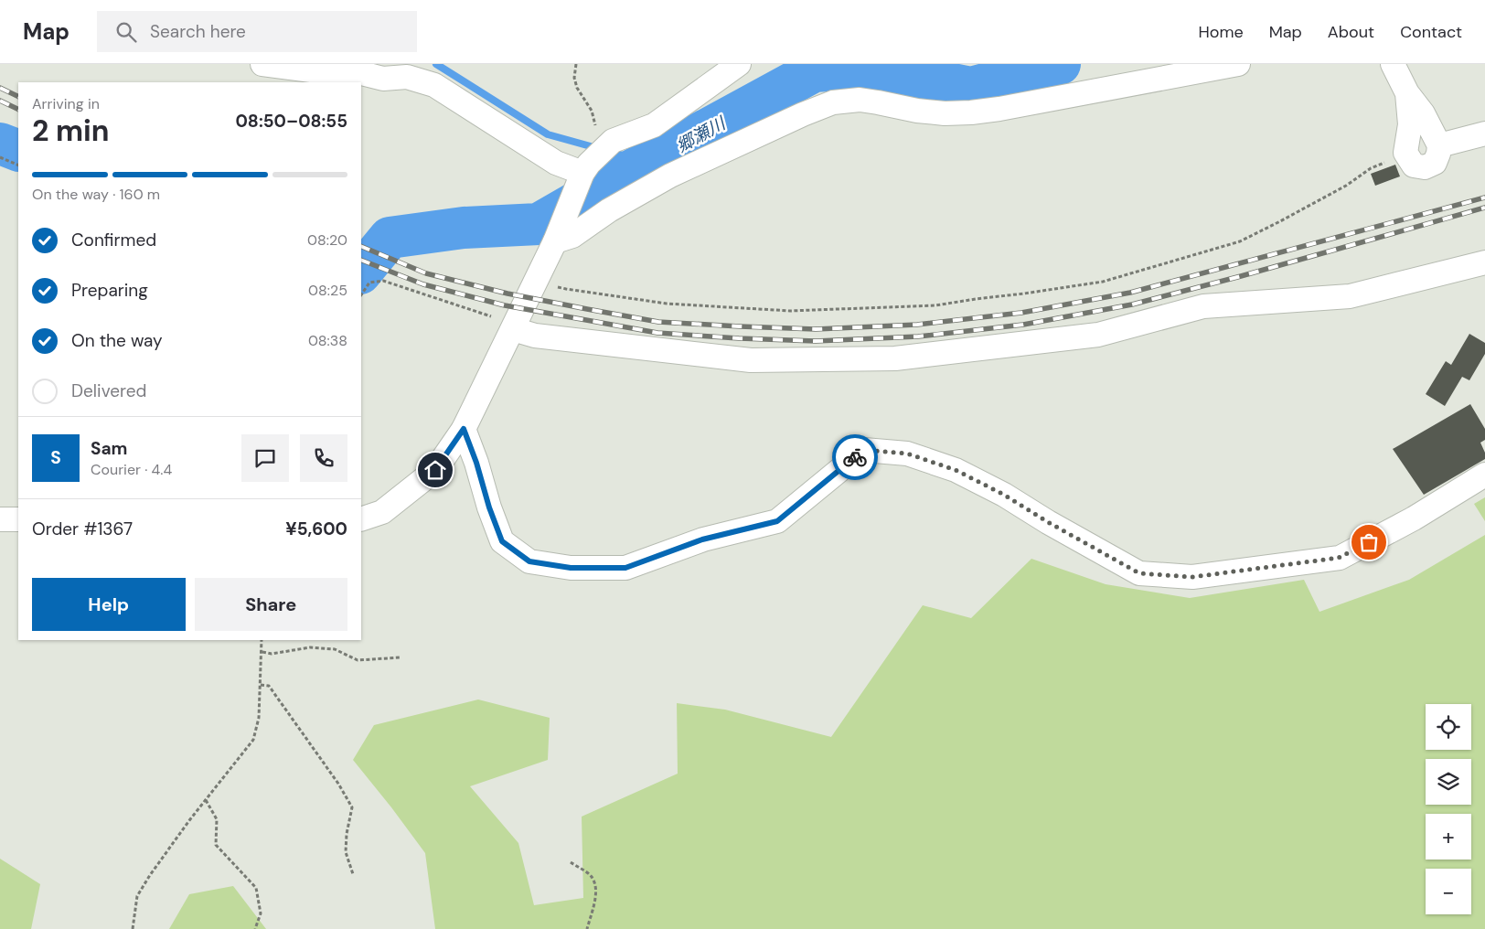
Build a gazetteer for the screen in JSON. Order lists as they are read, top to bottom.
{
  "water": ["郷瀬川"],
  "page": {
    "header": "Map",
    "search": "Search here",
    "nav": [
      "Home",
      "Map",
      "About",
      "Contact"
    ],
    "heading": ["2 min", "Arriving in", "08:50–08:55"],
    "panel": [
      "Sam",
      "Courier · 4.4",
      "Order #1367",
      "¥5,600"
    ],
    "bar": "On the way · 160 m",
    "list": [
      ["Confirmed", "08:20"],
      ["Preparing", "08:25"],
      ["On the way", "08:38"],
      "Delivered"
    ],
    "round": "S",
    "buttons": ["Help", "Share"],
    "map_buttons": ["+", "−"]
  }
}
